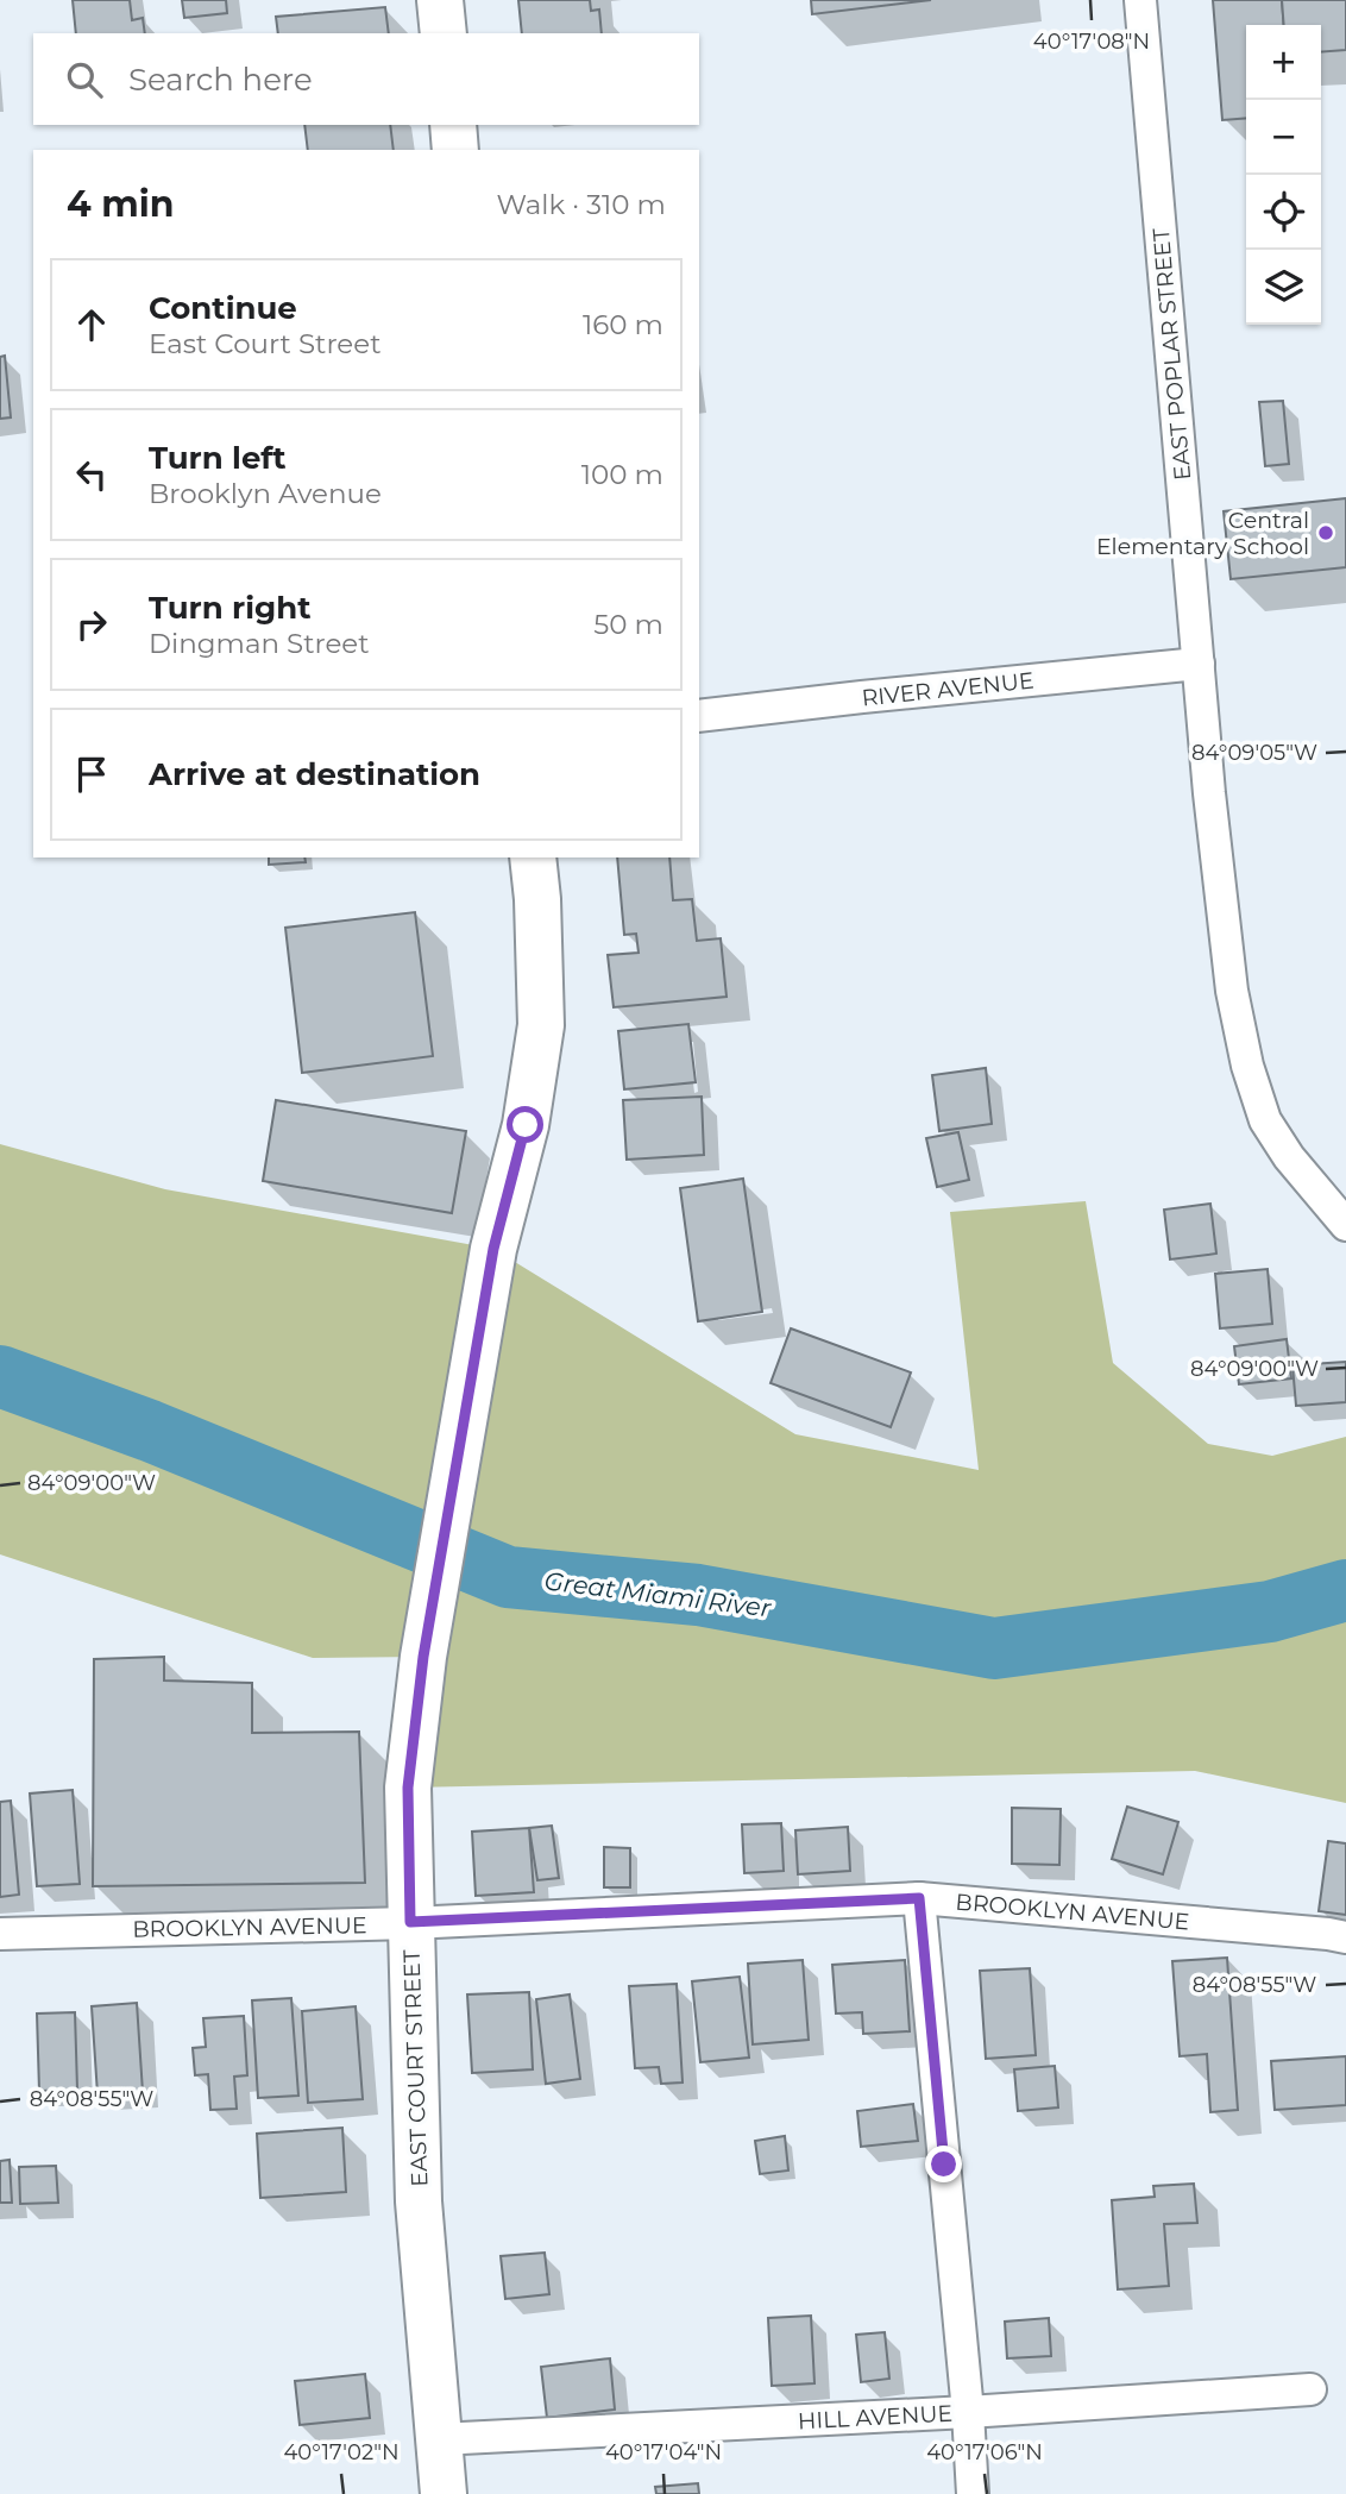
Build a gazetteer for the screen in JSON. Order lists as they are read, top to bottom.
{
  "streets": {
    "main road": ["EAST COURT STREET"],
    "street": [
      "EAST POPLAR STREET",
      "RIVER AVENUE",
      "BROOKLYN AVENUE",
      "HILL AVENUE"
    ]
  },
  "crossings": [
    ["EAST POPLAR STREET", "RIVER AVENUE"],
    ["BROOKLYN AVENUE", "EAST COURT STREET"],
    ["EAST COURT STREET", "HILL AVENUE"]
  ],
  "water": ["Great Miami River"],
  "places": ["Central Elementary School"],
  "page": {
    "map_buttons": ["+", "−"],
    "search": "Search here",
    "heading": ["4 min", "Walk · 310 m"],
    "list": [
      ["Continue", "East Court Street", "160 m"],
      ["Turn left", "Brooklyn Avenue", "100 m"],
      ["Turn right", "Dingman Street", "50 m"],
      "Arrive at destination"
    ]
  },
  "coordinates": [
    "40°17'08\"N",
    "84°09'05\"W",
    "84°09'00\"W",
    "84°08'55\"W",
    "40°17'02\"N",
    "40°17'04\"N",
    "40°17'06\"N"
  ]
}
